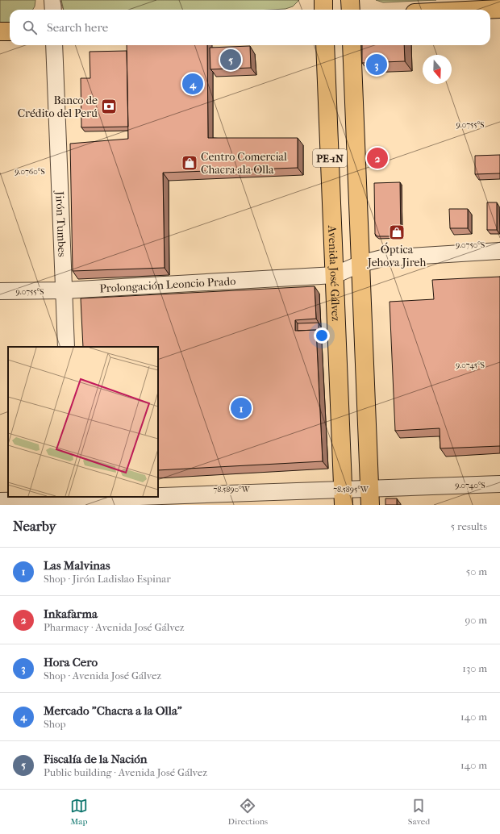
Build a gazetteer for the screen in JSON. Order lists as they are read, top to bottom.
{
  "streets": {
    "main road": ["PE-1N", "Avenida José Gálvez"],
    "street": ["Jirón Tumbes", "Prolongación Leoncio Prado"]
  },
  "crossings": [
    ["Jirón Tumbes", "Prolongación Leoncio Prado"],
    ["Avenida José Gálvez", "Prolongación Leoncio Prado"]
  ],
  "places": {
    "bank": ["Banco de Crédito del Perú"],
    "shop": ["Centro Comercial Chacra ala Olla", "Óptica Jehova Jireh"]
  },
  "north": "bottom",
  "page": {
    "search": "Search here",
    "pins": [
      "5",
      "3",
      "4",
      "2",
      "1"
    ],
    "heading": ["Nearby", "5 results"],
    "list": [
      {
        "mark": "1",
        "name": "Las Malvinas",
        "note": "Shop · Jirón Ladislao Espinar",
        "value": "50 m"
      },
      {
        "mark": "2",
        "name": "Inkafarma",
        "note": "Pharmacy · Avenida José Gálvez",
        "value": "90 m"
      },
      {
        "mark": "3",
        "name": "Hora Cero",
        "note": "Shop · Avenida José Gálvez",
        "value": "130 m"
      },
      {
        "mark": "4",
        "name": "Mercado \"Chacra a la Olla\"",
        "note": "Shop",
        "value": "140 m"
      },
      {
        "mark": "5",
        "name": "Fiscalía de la Nación",
        "note": "Public building · Avenida José Gálvez",
        "value": "140 m"
      }
    ],
    "nav": ["Map", "Directions", "Saved"]
  },
  "coordinates": [
    "9.0755°S",
    "9.0760°S",
    "9.0750°S",
    "9.0745°S",
    "9.0740°S",
    "78.5890°W",
    "78.5895°W"
  ]
}
